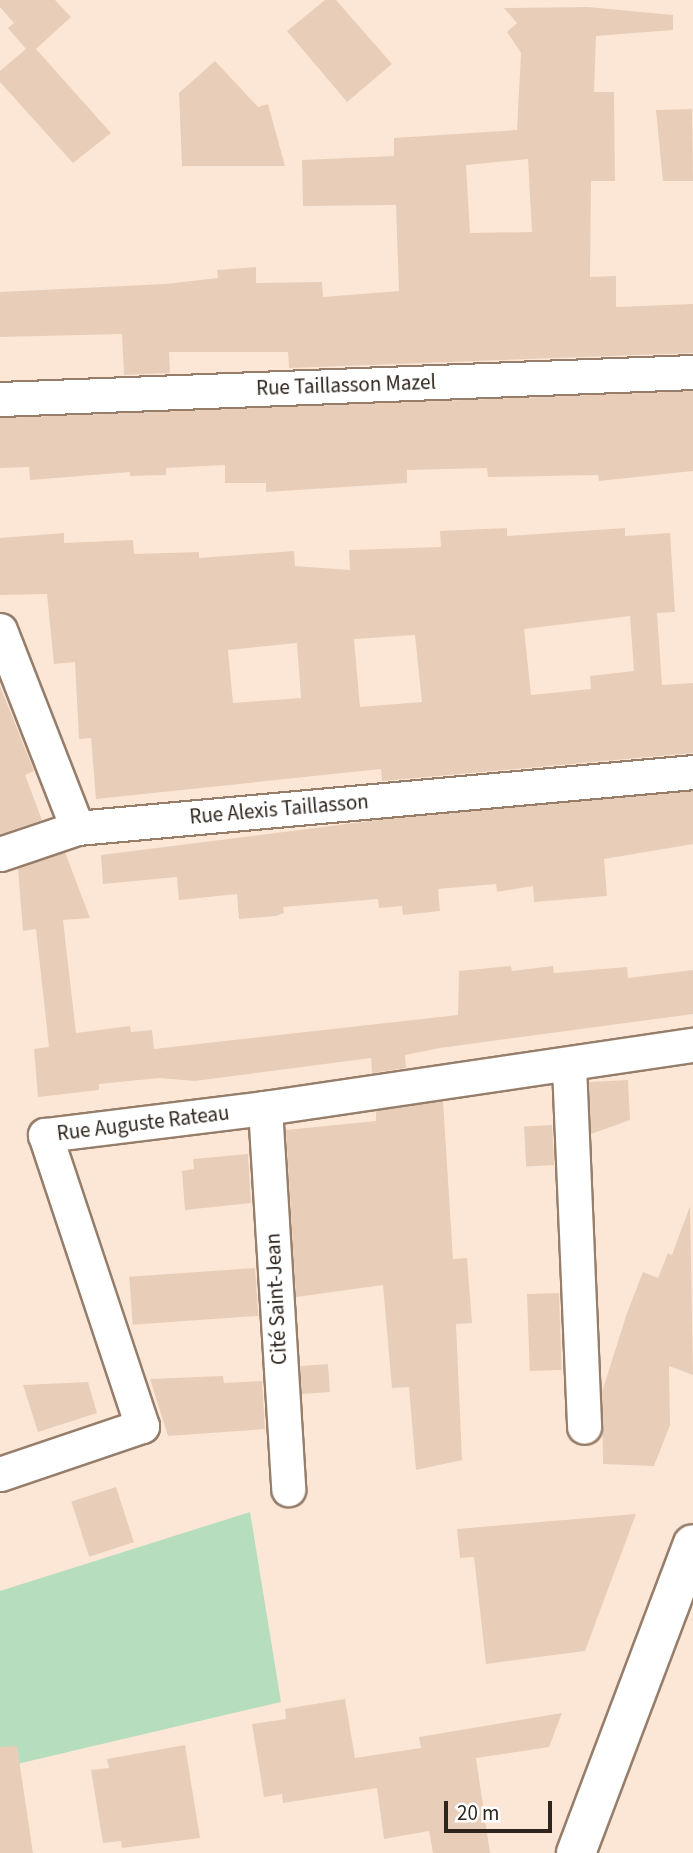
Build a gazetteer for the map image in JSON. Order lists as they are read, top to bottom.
{
  "streets": {
    "street": [
      "Rue Taillasson Mazel",
      "Rue Alexis Taillasson",
      "Rue Auguste Rateau",
      "Cité Saint-Jean"
    ]
  },
  "crossings": [
    ["Rue Auguste Rateau", "Cité Saint-Jean"]
  ],
  "scale_bar": "20 m"
}
